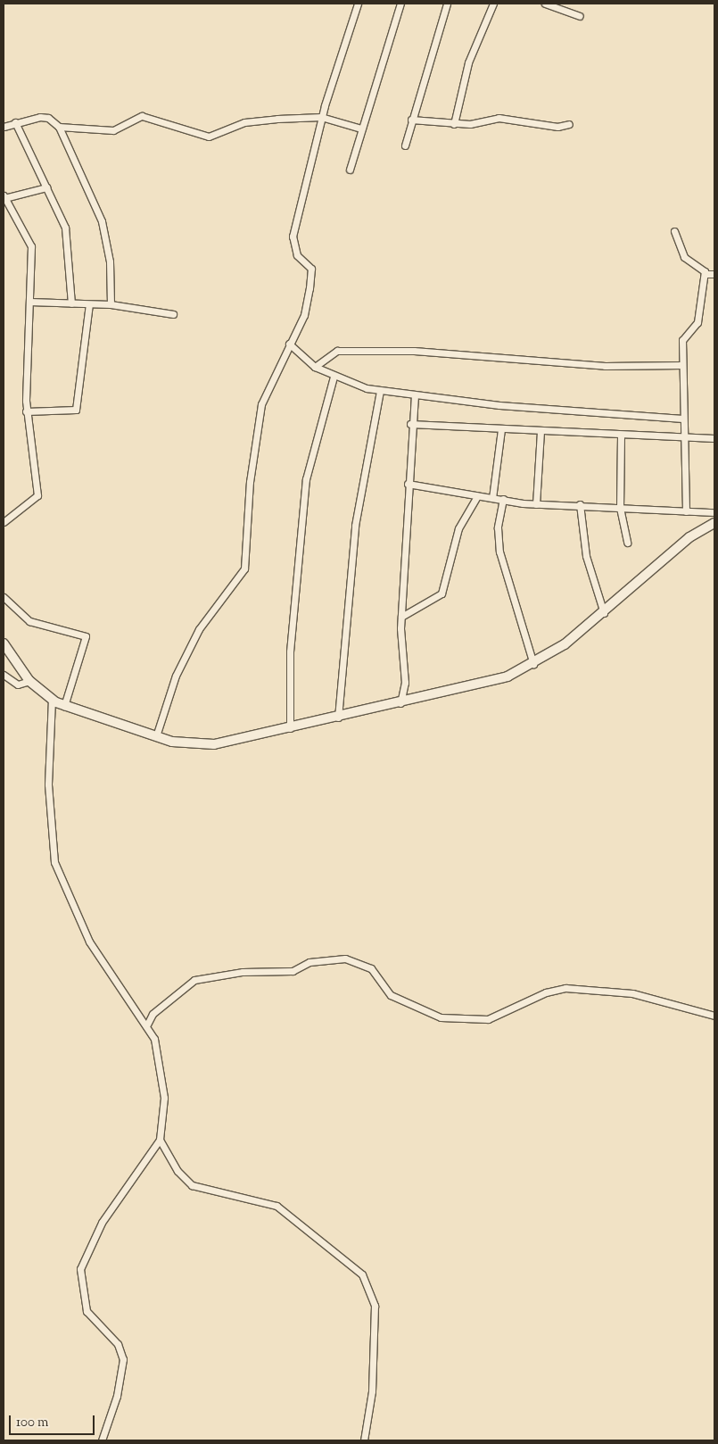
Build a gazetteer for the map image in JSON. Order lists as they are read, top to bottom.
{
  "scale_bar": "100 m"
}
